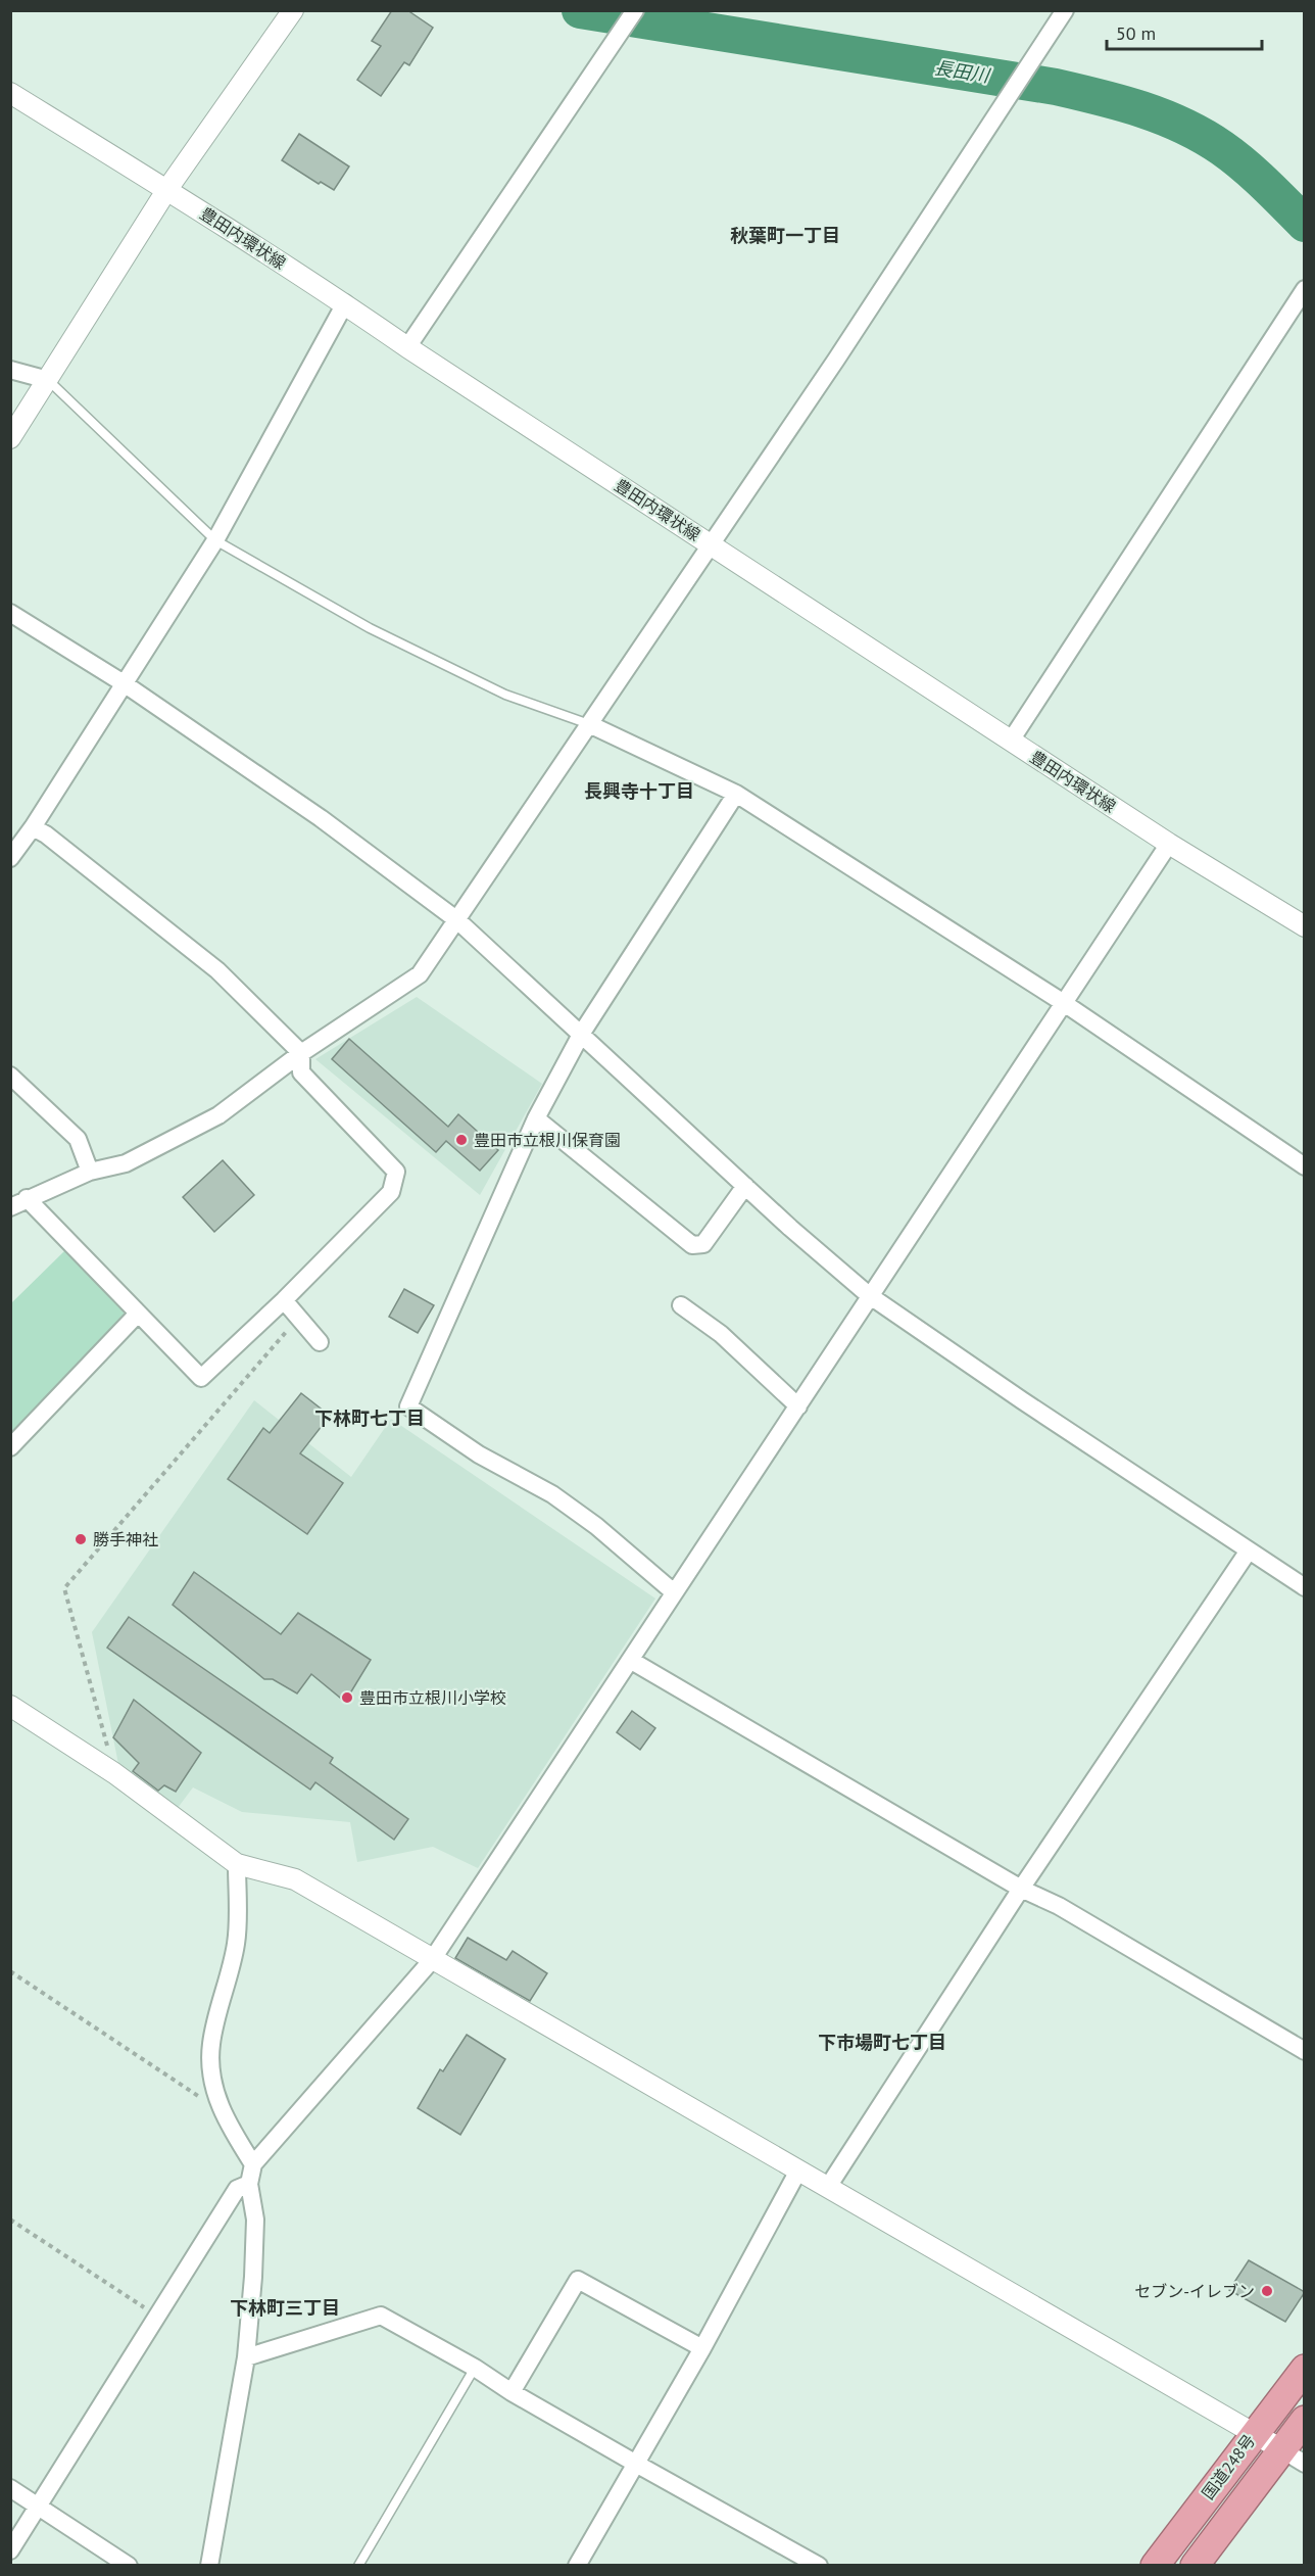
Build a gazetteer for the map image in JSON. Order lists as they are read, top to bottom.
{
  "streets": {
    "highway": ["国道248号"],
    "street": ["豊田内環状線"]
  },
  "districts": [
    "秋葉町一丁目",
    "長興寺十丁目",
    "下林町七丁目",
    "下市場町七丁目",
    "下林町三丁目"
  ],
  "water": ["長田川"],
  "places": [
    "豊田市立根川保育園",
    "勝手神社",
    "豊田市立根川小学校",
    "セブン-イレブン"
  ],
  "scale_bar": "50 m"
}
